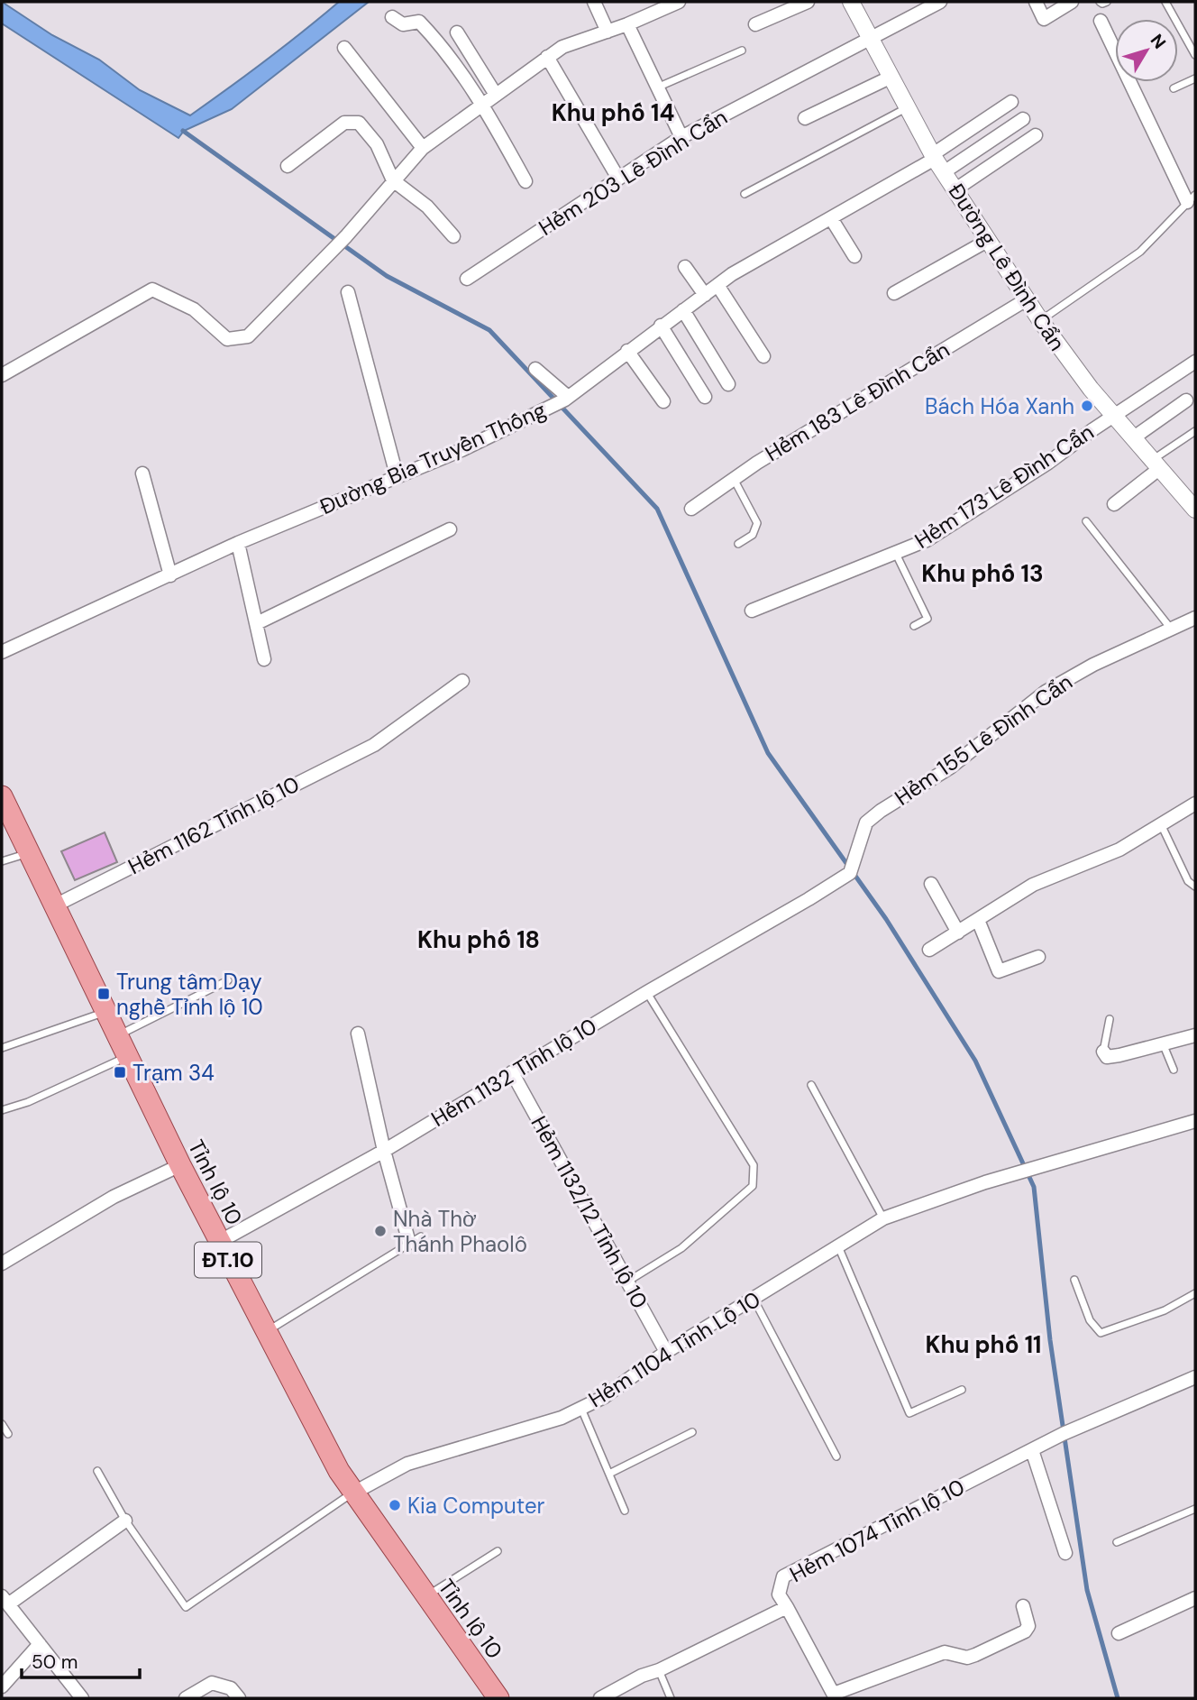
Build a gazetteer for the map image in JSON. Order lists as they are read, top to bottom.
{
  "streets": {
    "main road": ["Tỉnh lộ 10", "ĐT.10"],
    "street": [
      "Hẻm 203 Lê Đình Cẩn",
      "Đường Lê Đình Cẩn",
      "Hẻm 183 Lê Đình Cẩn",
      "Đường Bia Truyền Thống",
      "Hẻm 173 Lê Đình Cẩn",
      "Hẻm 155 Lê Đình Cẩn",
      "Hẻm 1162 Tỉnh lộ 10",
      "Hẻm 1132 Tỉnh lộ 10",
      "Hẻm 1132/12 Tỉnh lộ 10",
      "Hẻm 1104 Tỉnh Lộ 10",
      "Hẻm 1074 Tỉnh lộ 10"
    ]
  },
  "crossings": [
    ["Hẻm 203 Lê Đình Cẩn", "Đường Lê Đình Cẩn"],
    ["Đường Lê Đình Cẩn", "Hẻm 183 Lê Đình Cẩn"],
    ["Đường Lê Đình Cẩn", "Đường Bia Truyền Thống"],
    ["Đường Lê Đình Cẩn", "Hẻm 173 Lê Đình Cẩn"],
    ["Hẻm 155 Lê Đình Cẩn", "Hẻm 1132 Tỉnh lộ 10"],
    ["Hẻm 1162 Tỉnh lộ 10", "Tỉnh lộ 10"],
    ["Hẻm 1132 Tỉnh lộ 10", "Tỉnh lộ 10"],
    ["Hẻm 1132 Tỉnh lộ 10", "Hẻm 1132/12 Tỉnh lộ 10"],
    ["Tỉnh lộ 10", "Hẻm 1104 Tỉnh Lộ 10"],
    ["Hẻm 1132/12 Tỉnh lộ 10", "Hẻm 1104 Tỉnh Lộ 10"]
  ],
  "districts": [
    "Khu phố 14",
    "Khu phố 13",
    "Khu phố 18",
    "Khu phố 11"
  ],
  "places": {
    "other": ["Bách Hóa Xanh", "Nhà Thờ Thánh Phaolô", "Kia Computer"],
    "transit": ["Trung tâm Dạy nghề Tỉnh lộ 10", "Trạm 34"]
  },
  "scale_bar": "50 m",
  "north": "top right"
}
